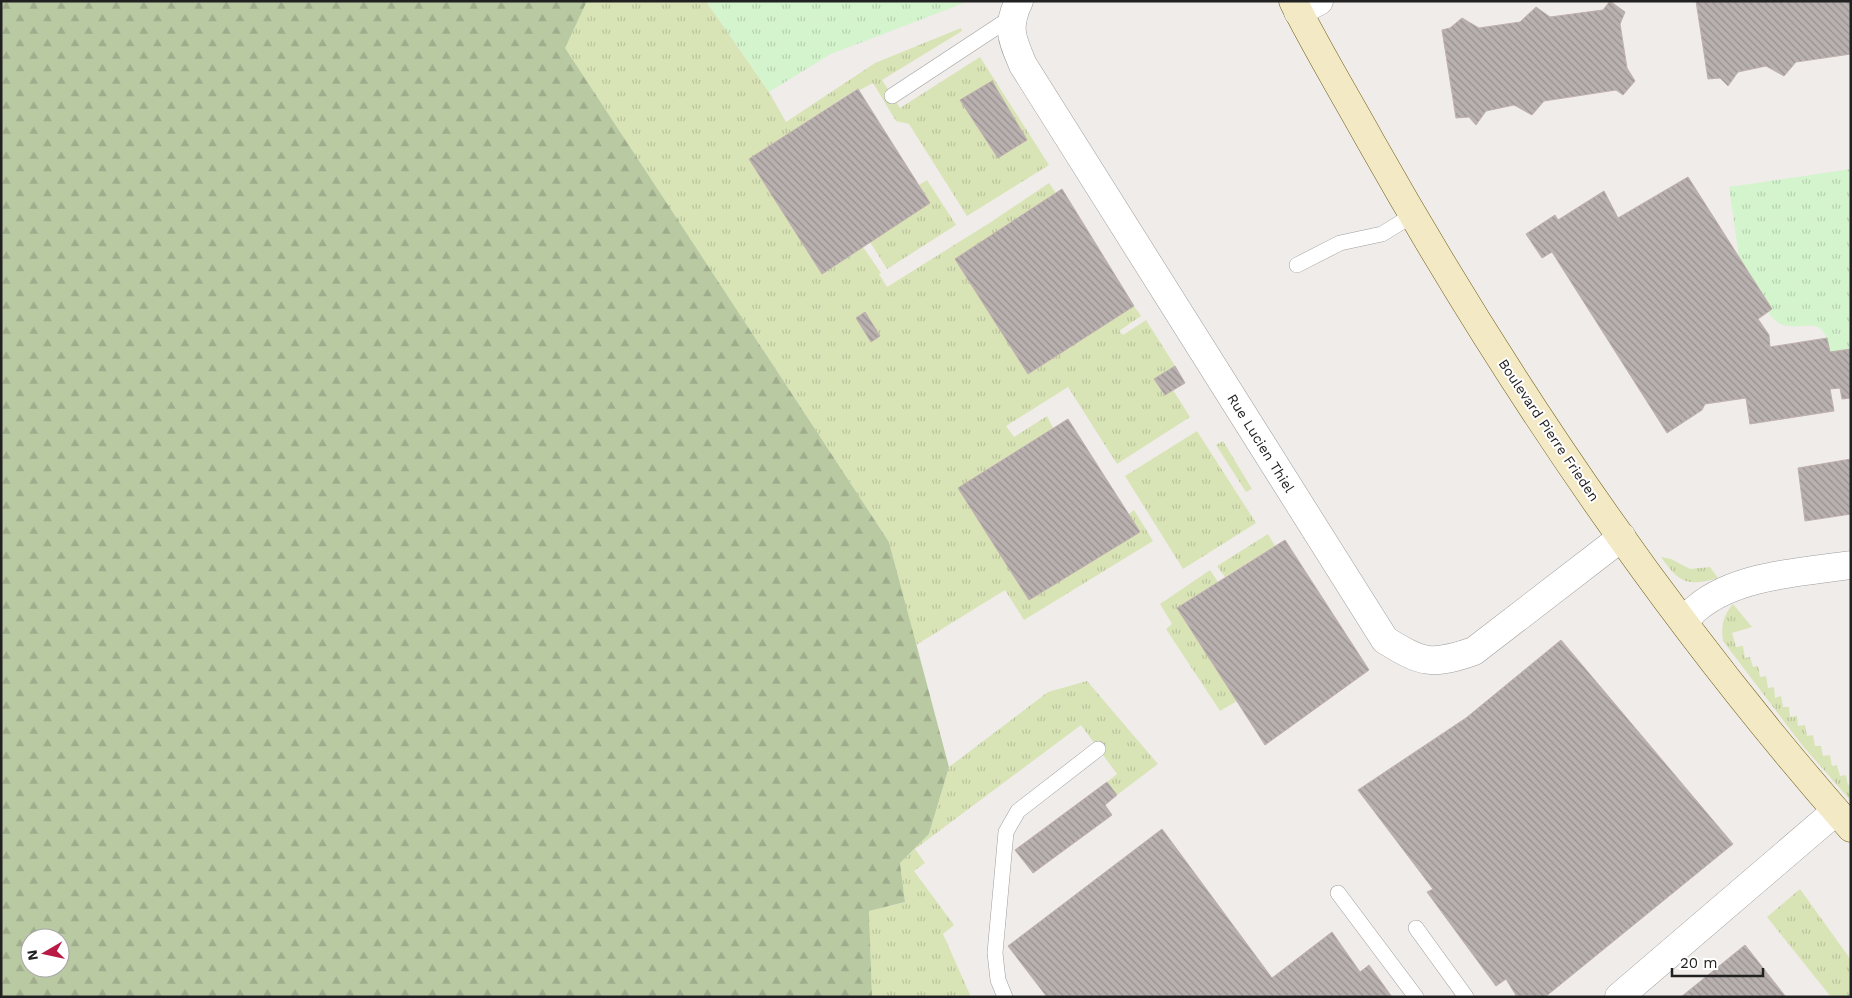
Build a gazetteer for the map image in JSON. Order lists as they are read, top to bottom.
{
  "streets": {
    "main road": ["Boulevard Pierre Frieden"],
    "street": ["Rue Lucien Thiel"]
  },
  "crossings": [
    ["Boulevard Pierre Frieden", "Rue Lucien Thiel"]
  ],
  "scale_bar": "20 m",
  "north": "left"
}
